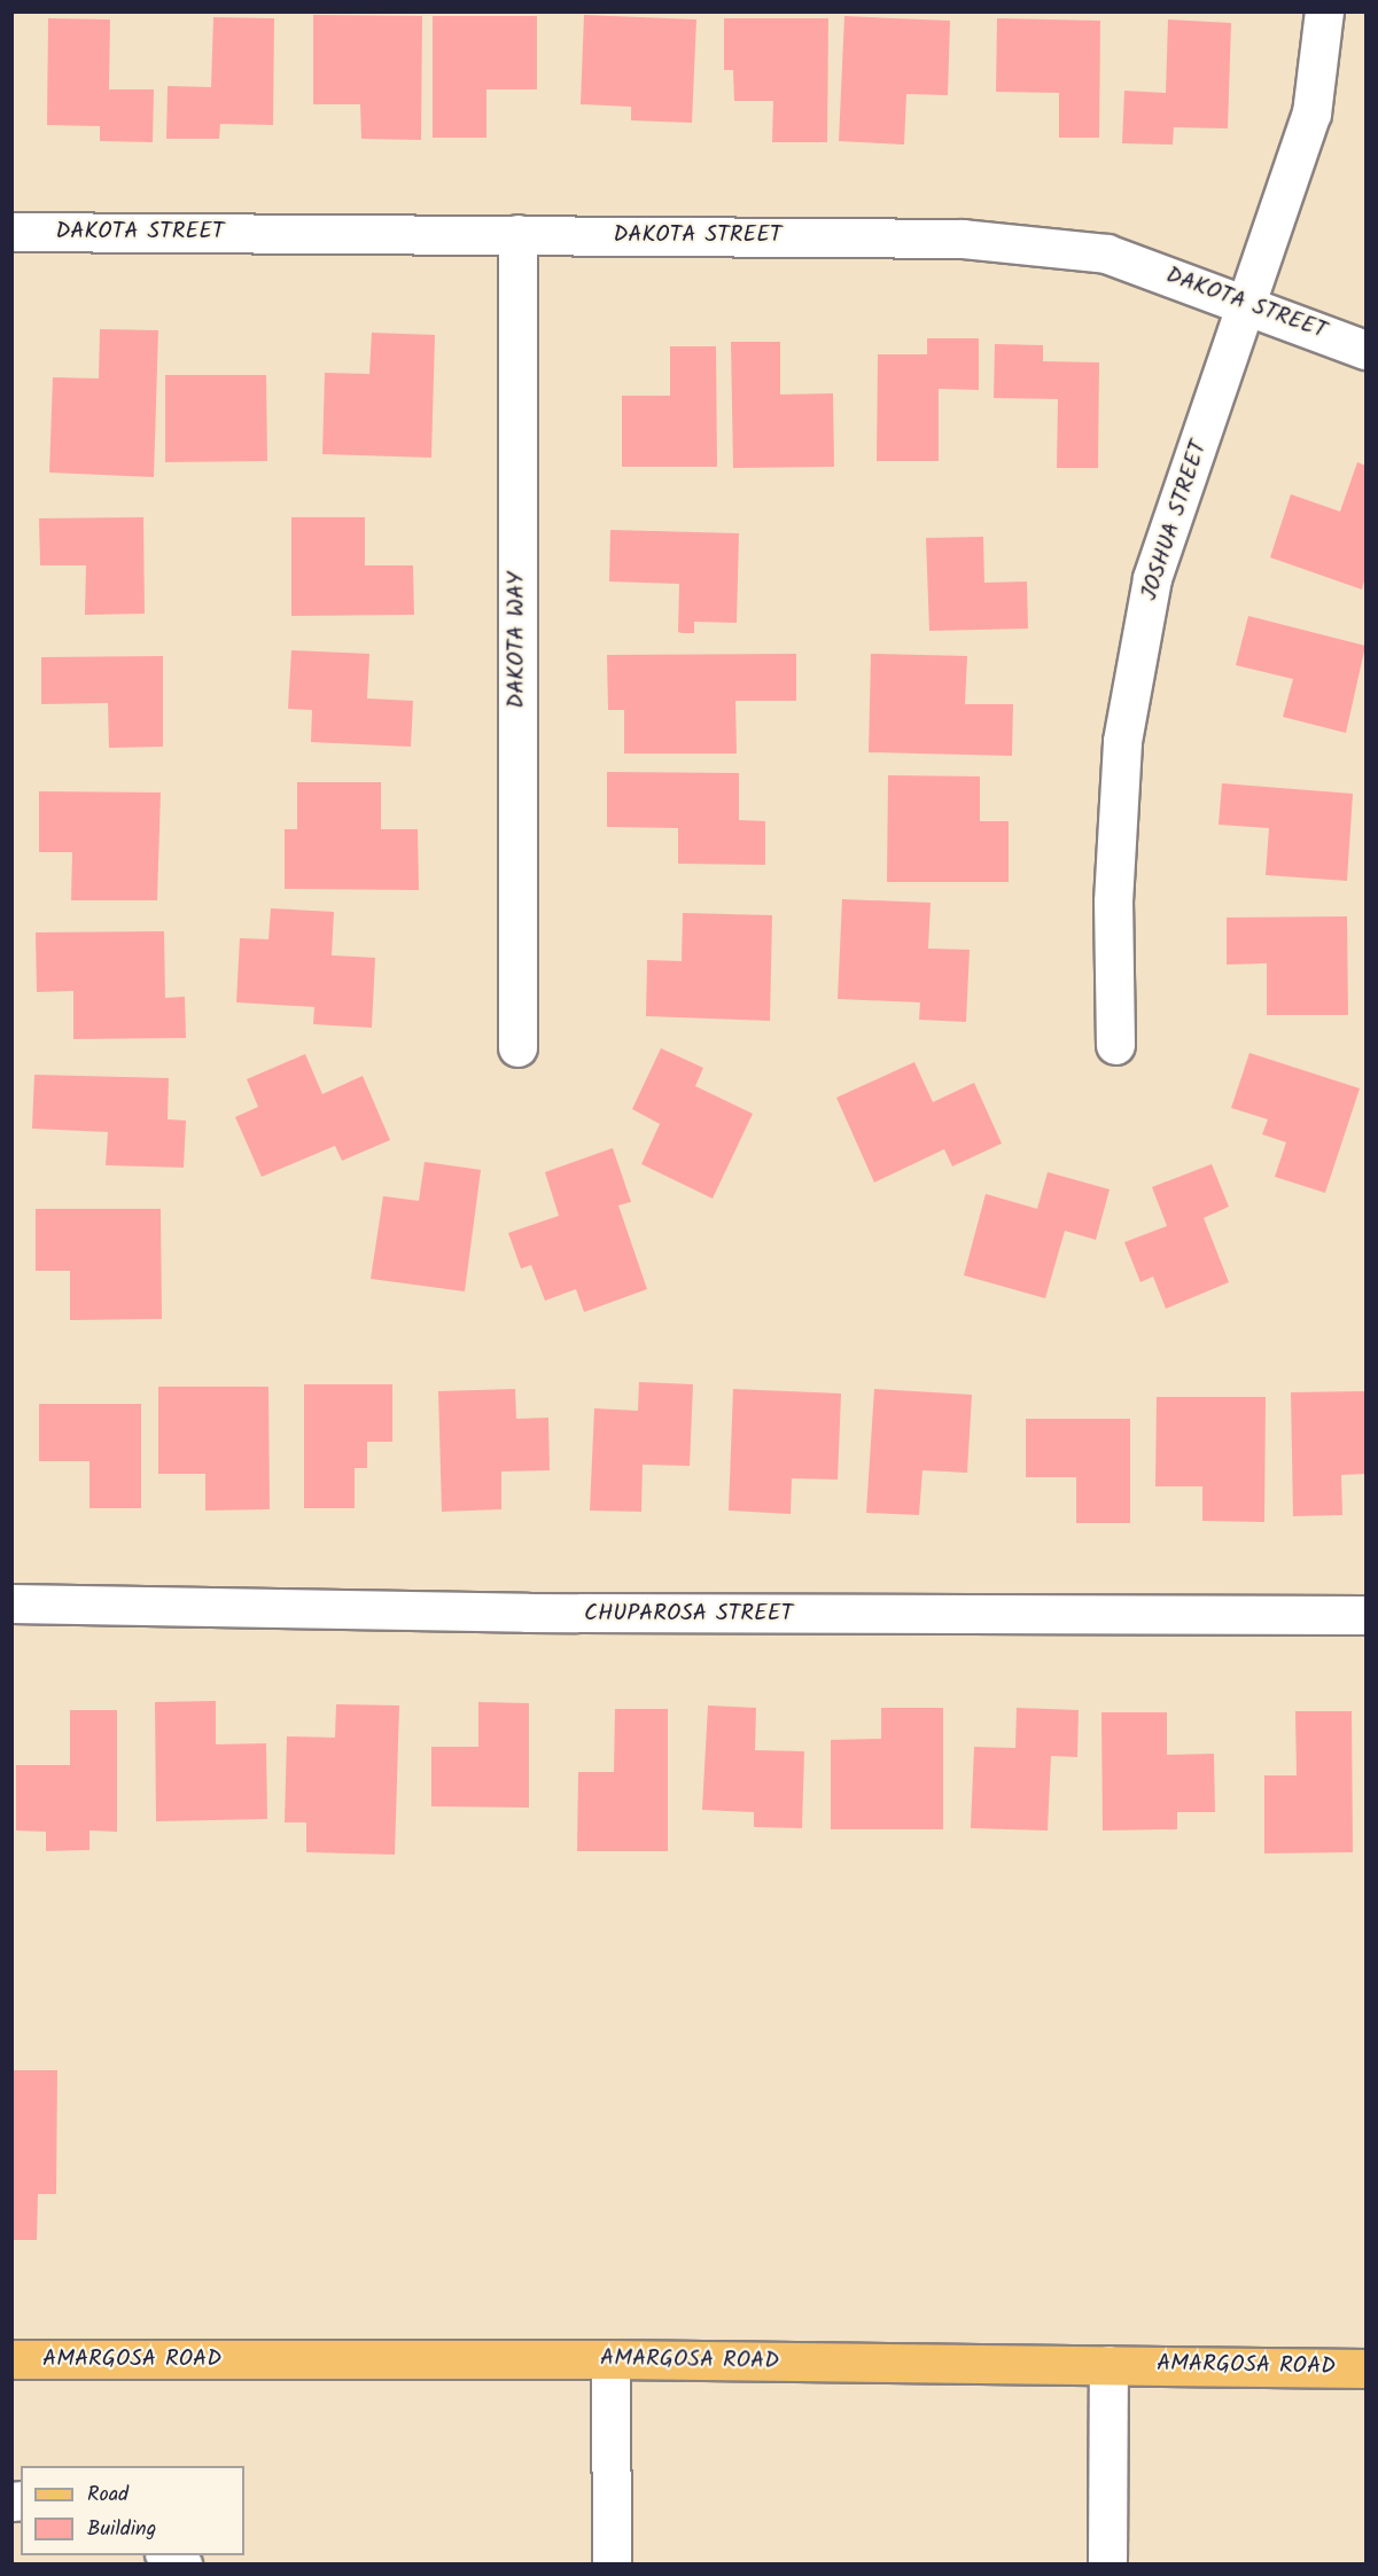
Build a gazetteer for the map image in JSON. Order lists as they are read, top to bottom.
{
  "streets": {
    "main road": ["AMARGOSA ROAD"],
    "street": [
      "DAKOTA STREET",
      "JOSHUA STREET",
      "DAKOTA WAY",
      "CHUPAROSA STREET"
    ]
  },
  "crossings": [
    ["DAKOTA STREET", "JOSHUA STREET"],
    ["DAKOTA STREET", "DAKOTA WAY"]
  ],
  "legend": ["Road", "Building"]
}
